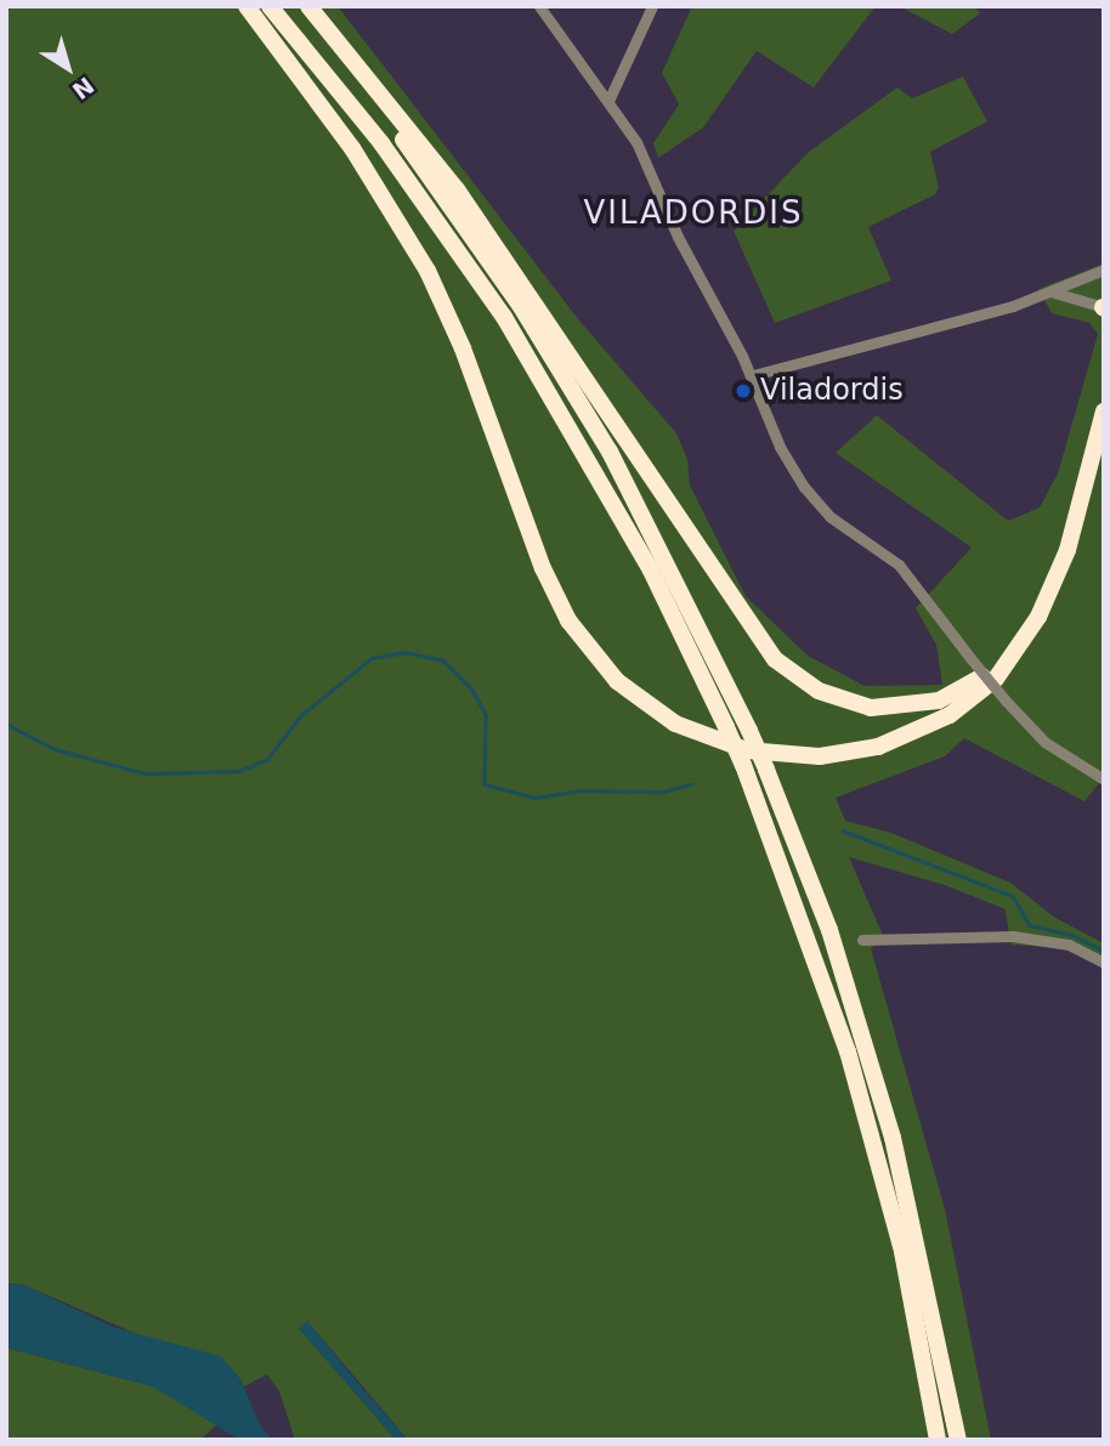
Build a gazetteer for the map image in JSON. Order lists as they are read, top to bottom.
{
  "districts": ["VILADORDIS"],
  "places": ["Viladordis"],
  "north": "bottom right"
}
